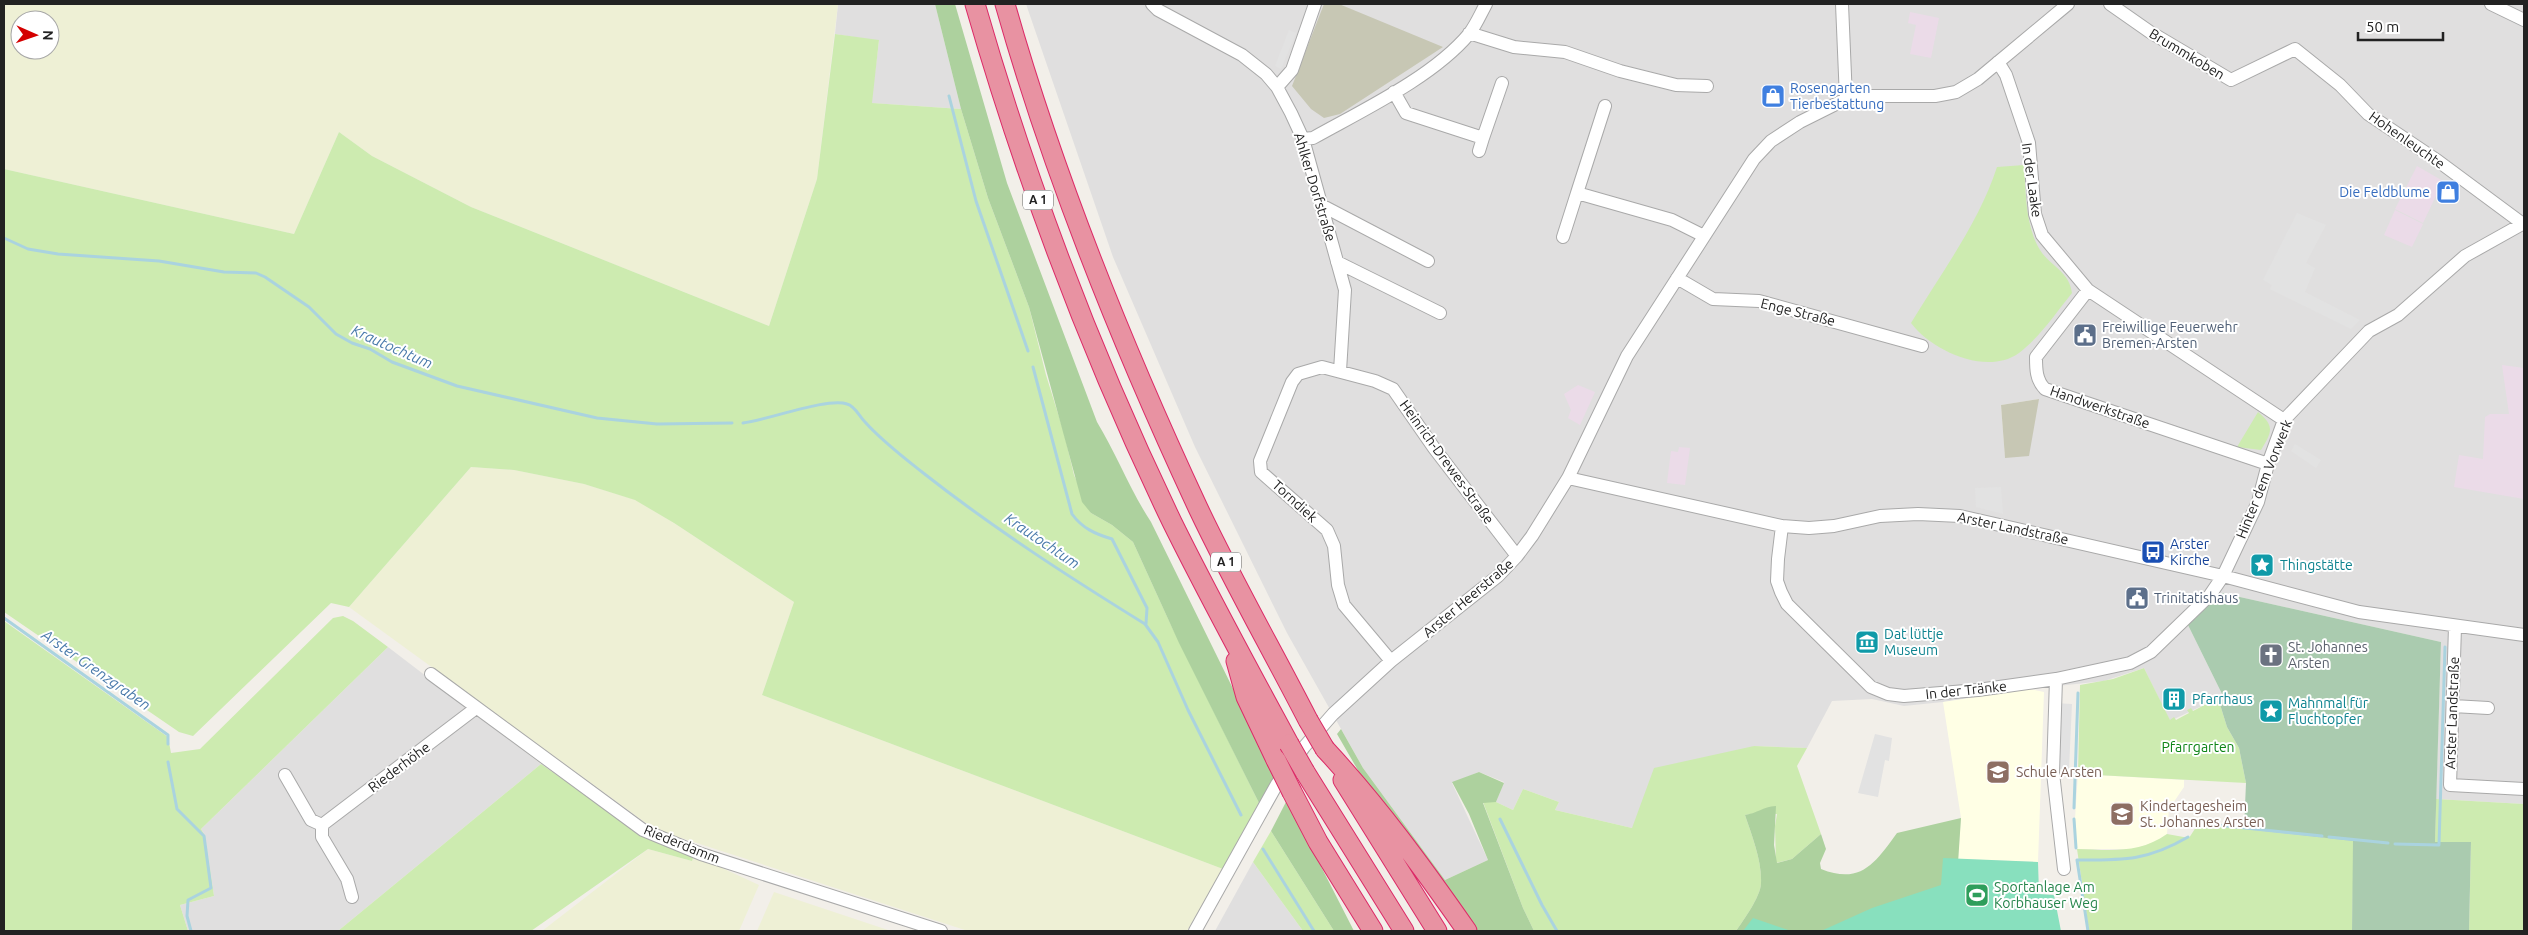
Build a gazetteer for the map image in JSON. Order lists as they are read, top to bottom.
{
  "streets": {
    "highway": ["A 1"],
    "street": [
      "Brummkoben",
      "Hohenleuchte",
      "In der Laake",
      "Ahlker Dorfstraße",
      "Enge Straße",
      "Handwerkstraße",
      "Heinrich-Drewes-Straße",
      "Hinter dem Vorwerk",
      "Torndiek",
      "Arster Landstraße",
      "Arster Heerstraße",
      "In der Tränke",
      "Riederhöhe",
      "Riederdamm"
    ]
  },
  "crossings": [
    ["Brummkoben", "Hohenleuchte"],
    ["Hohenleuchte", "Hinter dem Vorwerk"],
    ["In der Laake", "Handwerkstraße"],
    ["In der Laake", "Hinter dem Vorwerk"],
    ["In der Laake", "Arster Heerstraße"],
    ["Ahlker Dorfstraße", "Heinrich-Drewes-Straße"],
    ["Ahlker Dorfstraße", "Torndiek"],
    ["Enge Straße", "Arster Heerstraße"],
    ["Handwerkstraße", "Hinter dem Vorwerk"],
    ["Heinrich-Drewes-Straße", "Torndiek"],
    ["Heinrich-Drewes-Straße", "Arster Heerstraße"],
    ["Hinter dem Vorwerk", "Arster Landstraße"],
    ["Hinter dem Vorwerk", "In der Tränke"],
    ["Torndiek", "Arster Heerstraße"],
    ["Arster Landstraße", "Arster Heerstraße"],
    ["Arster Landstraße", "In der Tränke"],
    ["Riederhöhe", "Riederdamm"]
  ],
  "water": ["Krautochtum", "Arster Grenzgraben"],
  "parks": ["Pfarrgarten"],
  "places": {
    "shop": ["Rosengarten Tierbestattung", "Die Feldblume"],
    "public building": ["Freiwillige Feuerwehr Bremen-Arsten", "Trinitatishaus"],
    "bus stop": ["Arster Kirche"],
    "place": ["Thingstätte", "Mahnmal für Fluchtopfer"],
    "museum": ["Dat lüttje Museum"],
    "church": ["St. Johannes Arsten"],
    "building": ["Pfarrhaus"],
    "school or university": ["Schule Arsten", "Kindertagesheim St. Johannes Arsten"],
    "sports": ["Sportanlage Am Korbhauser Weg"]
  },
  "scale_bar": "50 m",
  "north": "right"
}
